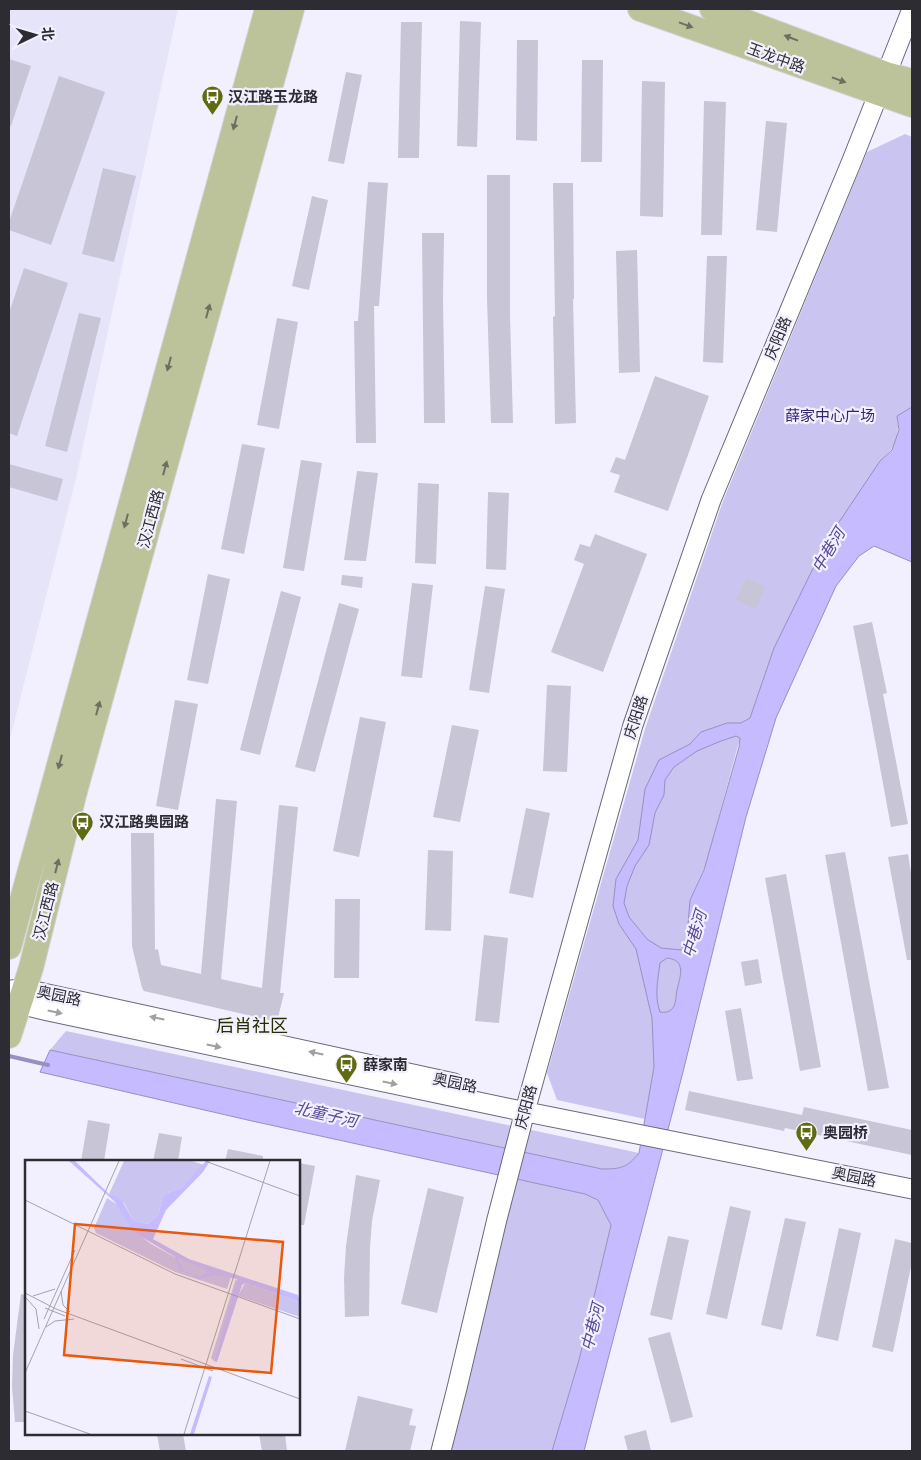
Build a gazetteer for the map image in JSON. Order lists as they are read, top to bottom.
{
  "streets": {
    "main road": ["玉龙中路", "汉江西路"],
    "street": ["庆阳路", "奥园路"]
  },
  "crossings": [
    ["玉龙中路", "庆阳路"],
    ["庆阳路", "奥园路"],
    ["汉江西路", "奥园路"]
  ],
  "districts": ["后肖社区"],
  "water": ["中巷河", "北童子河"],
  "parks": ["薛家中心广场"],
  "places": {
    "bus stop": [
      "汉江路玉龙路",
      "汉江路奥园路",
      "薛家南",
      "奥园桥"
    ]
  },
  "north": "right"
}
